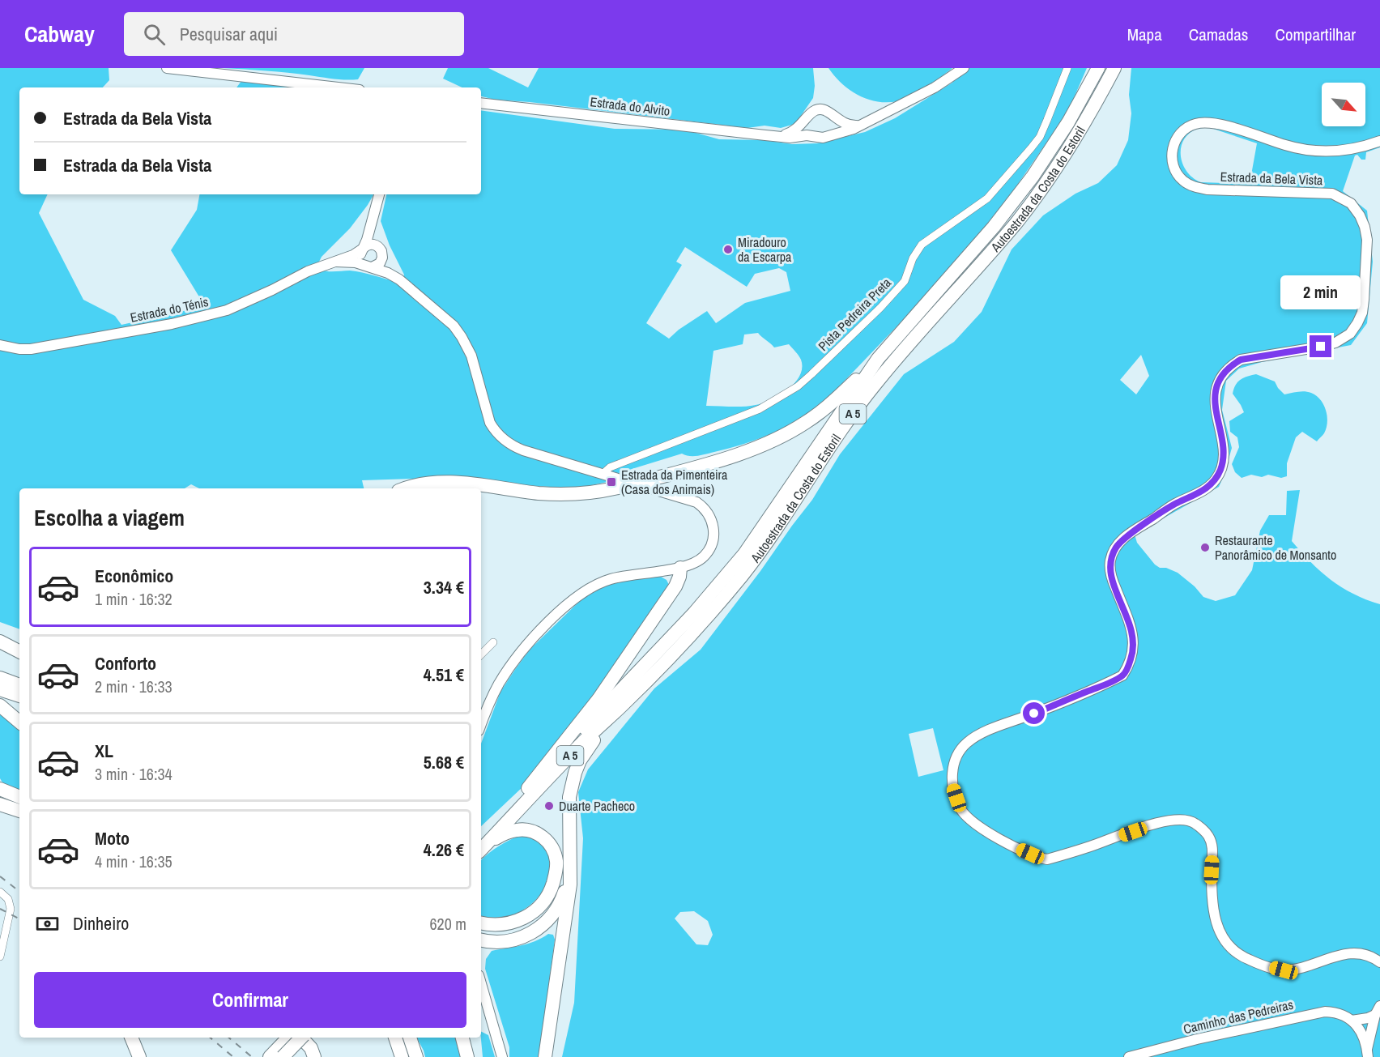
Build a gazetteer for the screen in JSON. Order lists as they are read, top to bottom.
{
  "streets": {
    "highway": ["Autoestrada da Costa do Estoril", "A 5"],
    "street": [
      "Estrada do Alvito",
      "Estrada da Bela Vista",
      "Estrada do Ténis",
      "Pista Pedreira Preta",
      "Caminho das Pedreiras"
    ]
  },
  "places": {
    "other": ["Miradouro da Escarpa", "Restaurante Panorâmico de Monsanto", "Duarte Pacheco"],
    "transit": ["Estrada da Pimenteira (Casa dos Animais)"]
  },
  "north": "bottom right",
  "page": {
    "header": "Cabway",
    "search": "Pesquisar aqui",
    "nav": ["Mapa", "Camadas", "Compartilhar"],
    "banner": ["Estrada da Bela Vista", "Estrada da Bela Vista"],
    "bubble": "2 min",
    "heading": "Escolha a viagem",
    "list": [
      {
        "name": "Econômico",
        "note": "1 min · 16:32",
        "value": "3.34 €"
      },
      {
        "name": "Conforto",
        "note": "2 min · 16:33",
        "value": "4.51 €"
      },
      {
        "name": "XL",
        "note": "3 min · 16:34",
        "value": "5.68 €"
      },
      {
        "name": "Moto",
        "note": "4 min · 16:35",
        "value": "4.26 €"
      }
    ],
    "pay": ["Dinheiro", "620 m"],
    "buttons": "Confirmar"
  }
}
